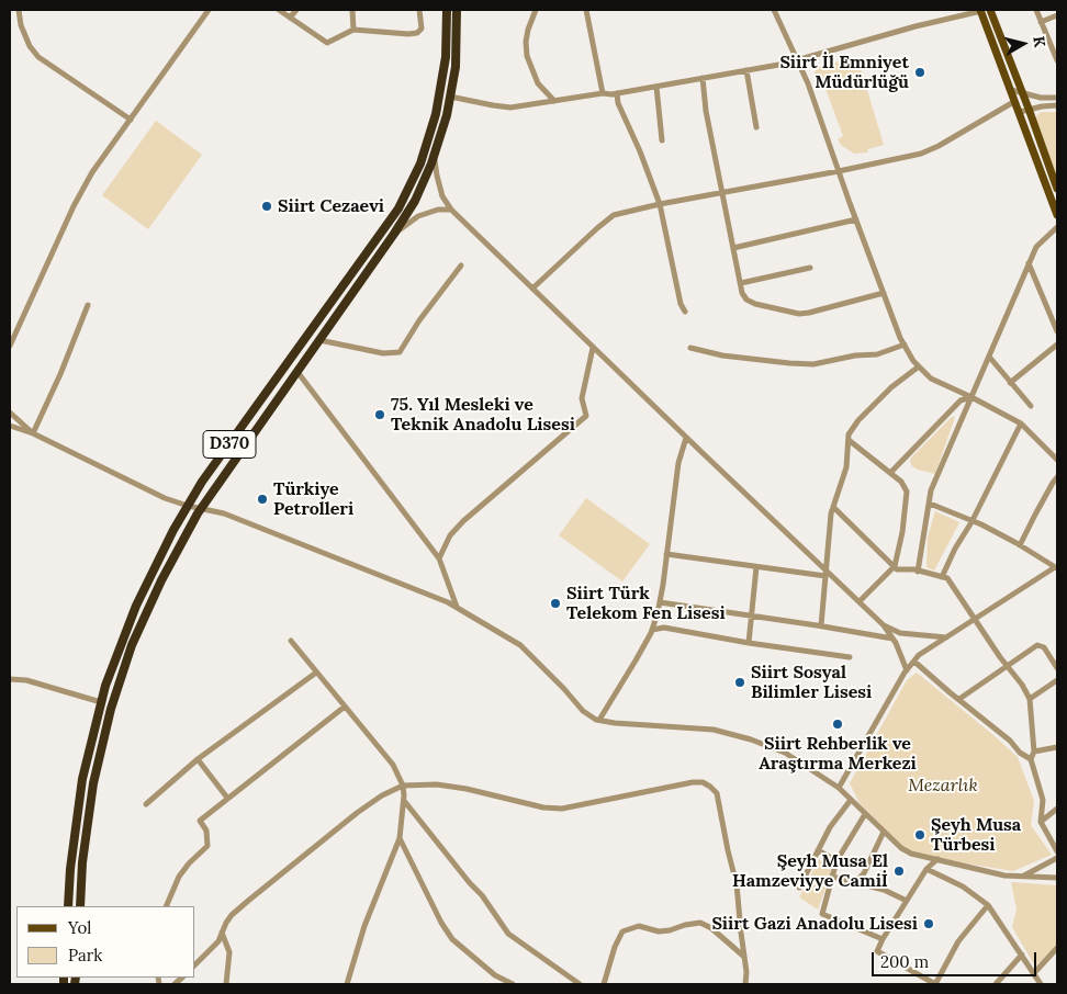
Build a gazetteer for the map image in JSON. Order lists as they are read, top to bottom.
{
  "streets": {
    "highway": ["D370"]
  },
  "parks": ["Mezarlık"],
  "places": [
    "Siirt İl Emniyet Müdürlüğü",
    "Siirt Cezaevi",
    "75. Yıl Mesleki ve Teknik Anadolu Lisesi",
    "Türkiye Petrolleri",
    "Siirt Türk Telekom Fen Lisesi",
    "Siirt Sosyal Bilimler Lisesi",
    "Siirt Rehberlik ve Araştırma Merkezi",
    "Şeyh Musa Türbesi",
    "Şeyh Musa El Hamzeviyye Camiİ",
    "Siirt Gazi Anadolu Lisesi"
  ],
  "legend": ["Yol", "Park"],
  "scale_bar": "200 m",
  "north": "right"
}
